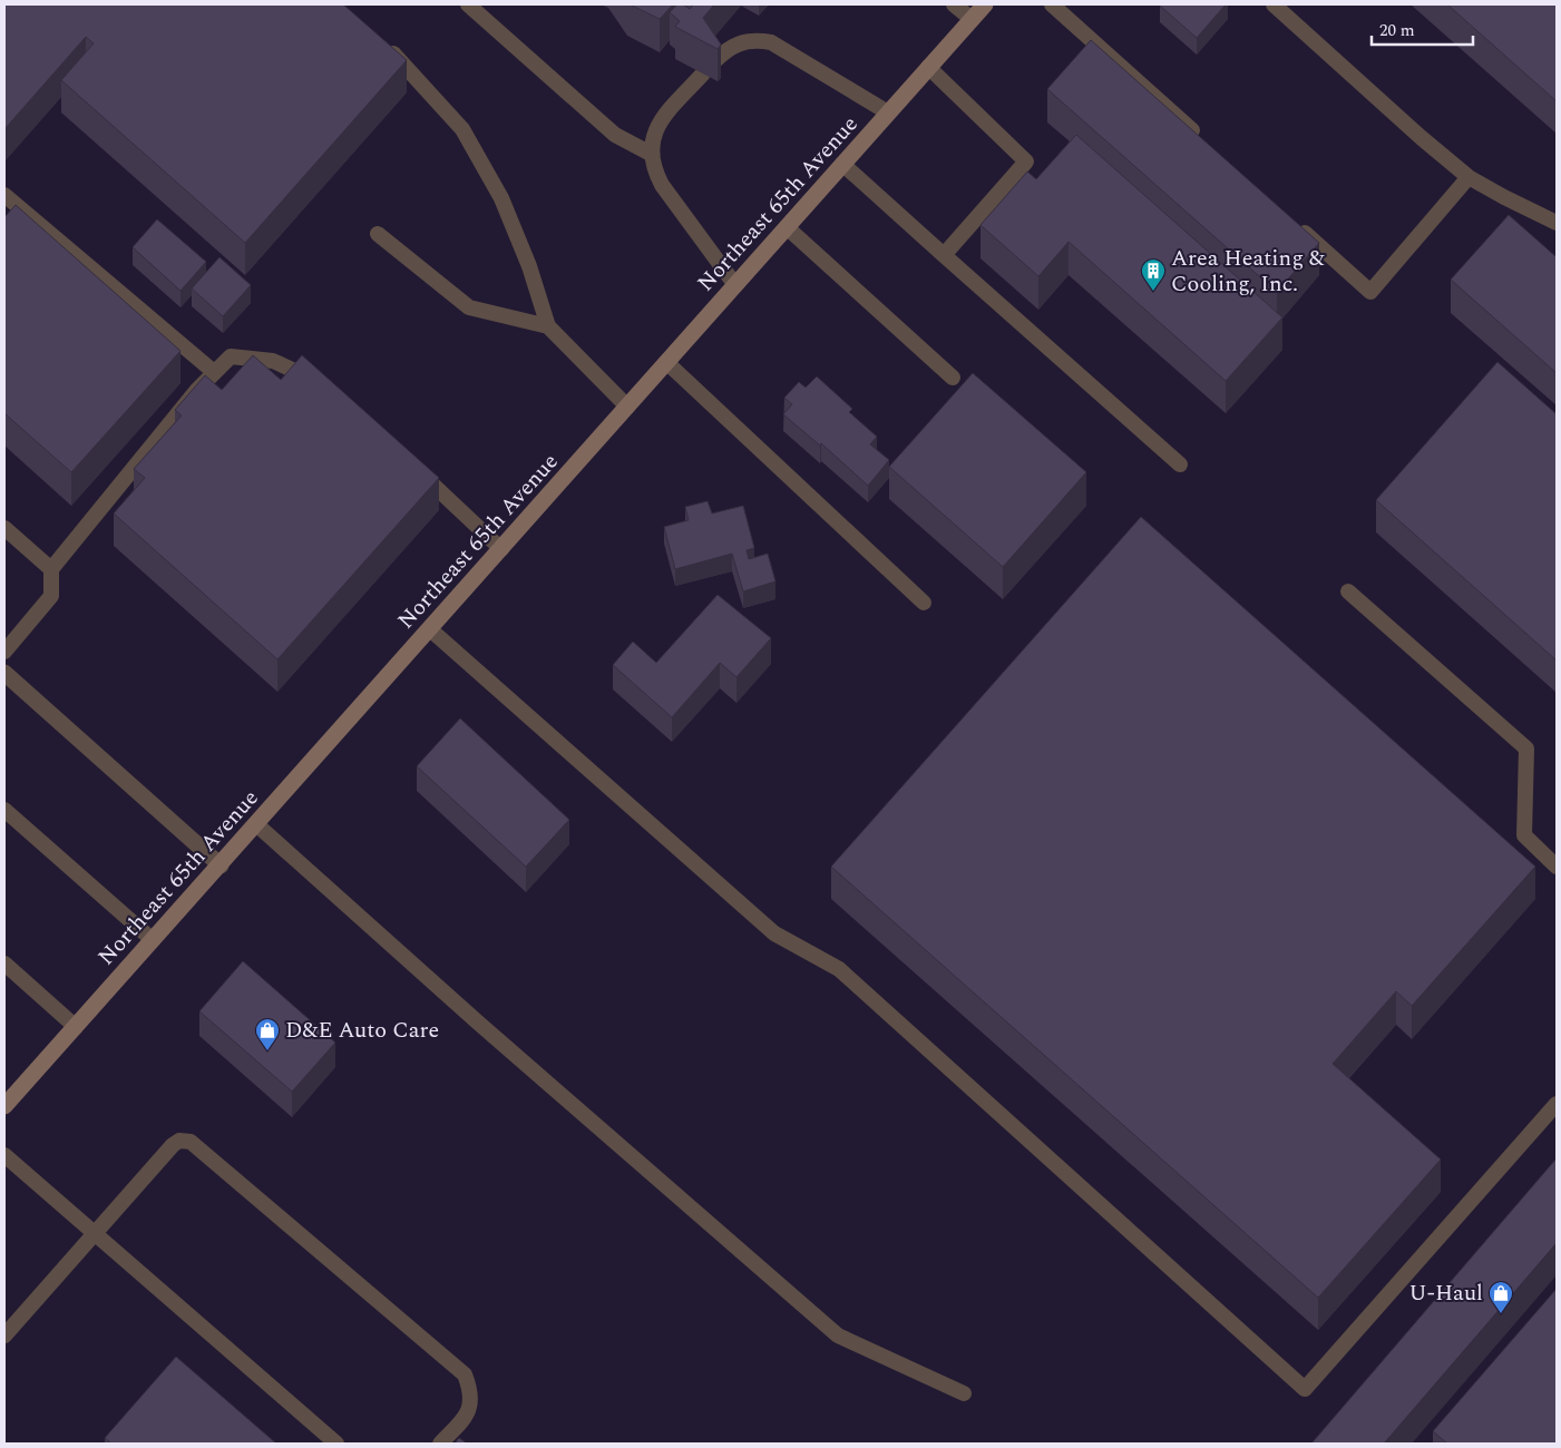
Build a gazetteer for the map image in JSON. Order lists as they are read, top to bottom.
{
  "streets": {
    "street": ["Northeast 65th Avenue"]
  },
  "places": {
    "building": ["Area Heating & Cooling, Inc."],
    "shop": ["D&E Auto Care", "U-Haul"]
  },
  "scale_bar": "20 m"
}
